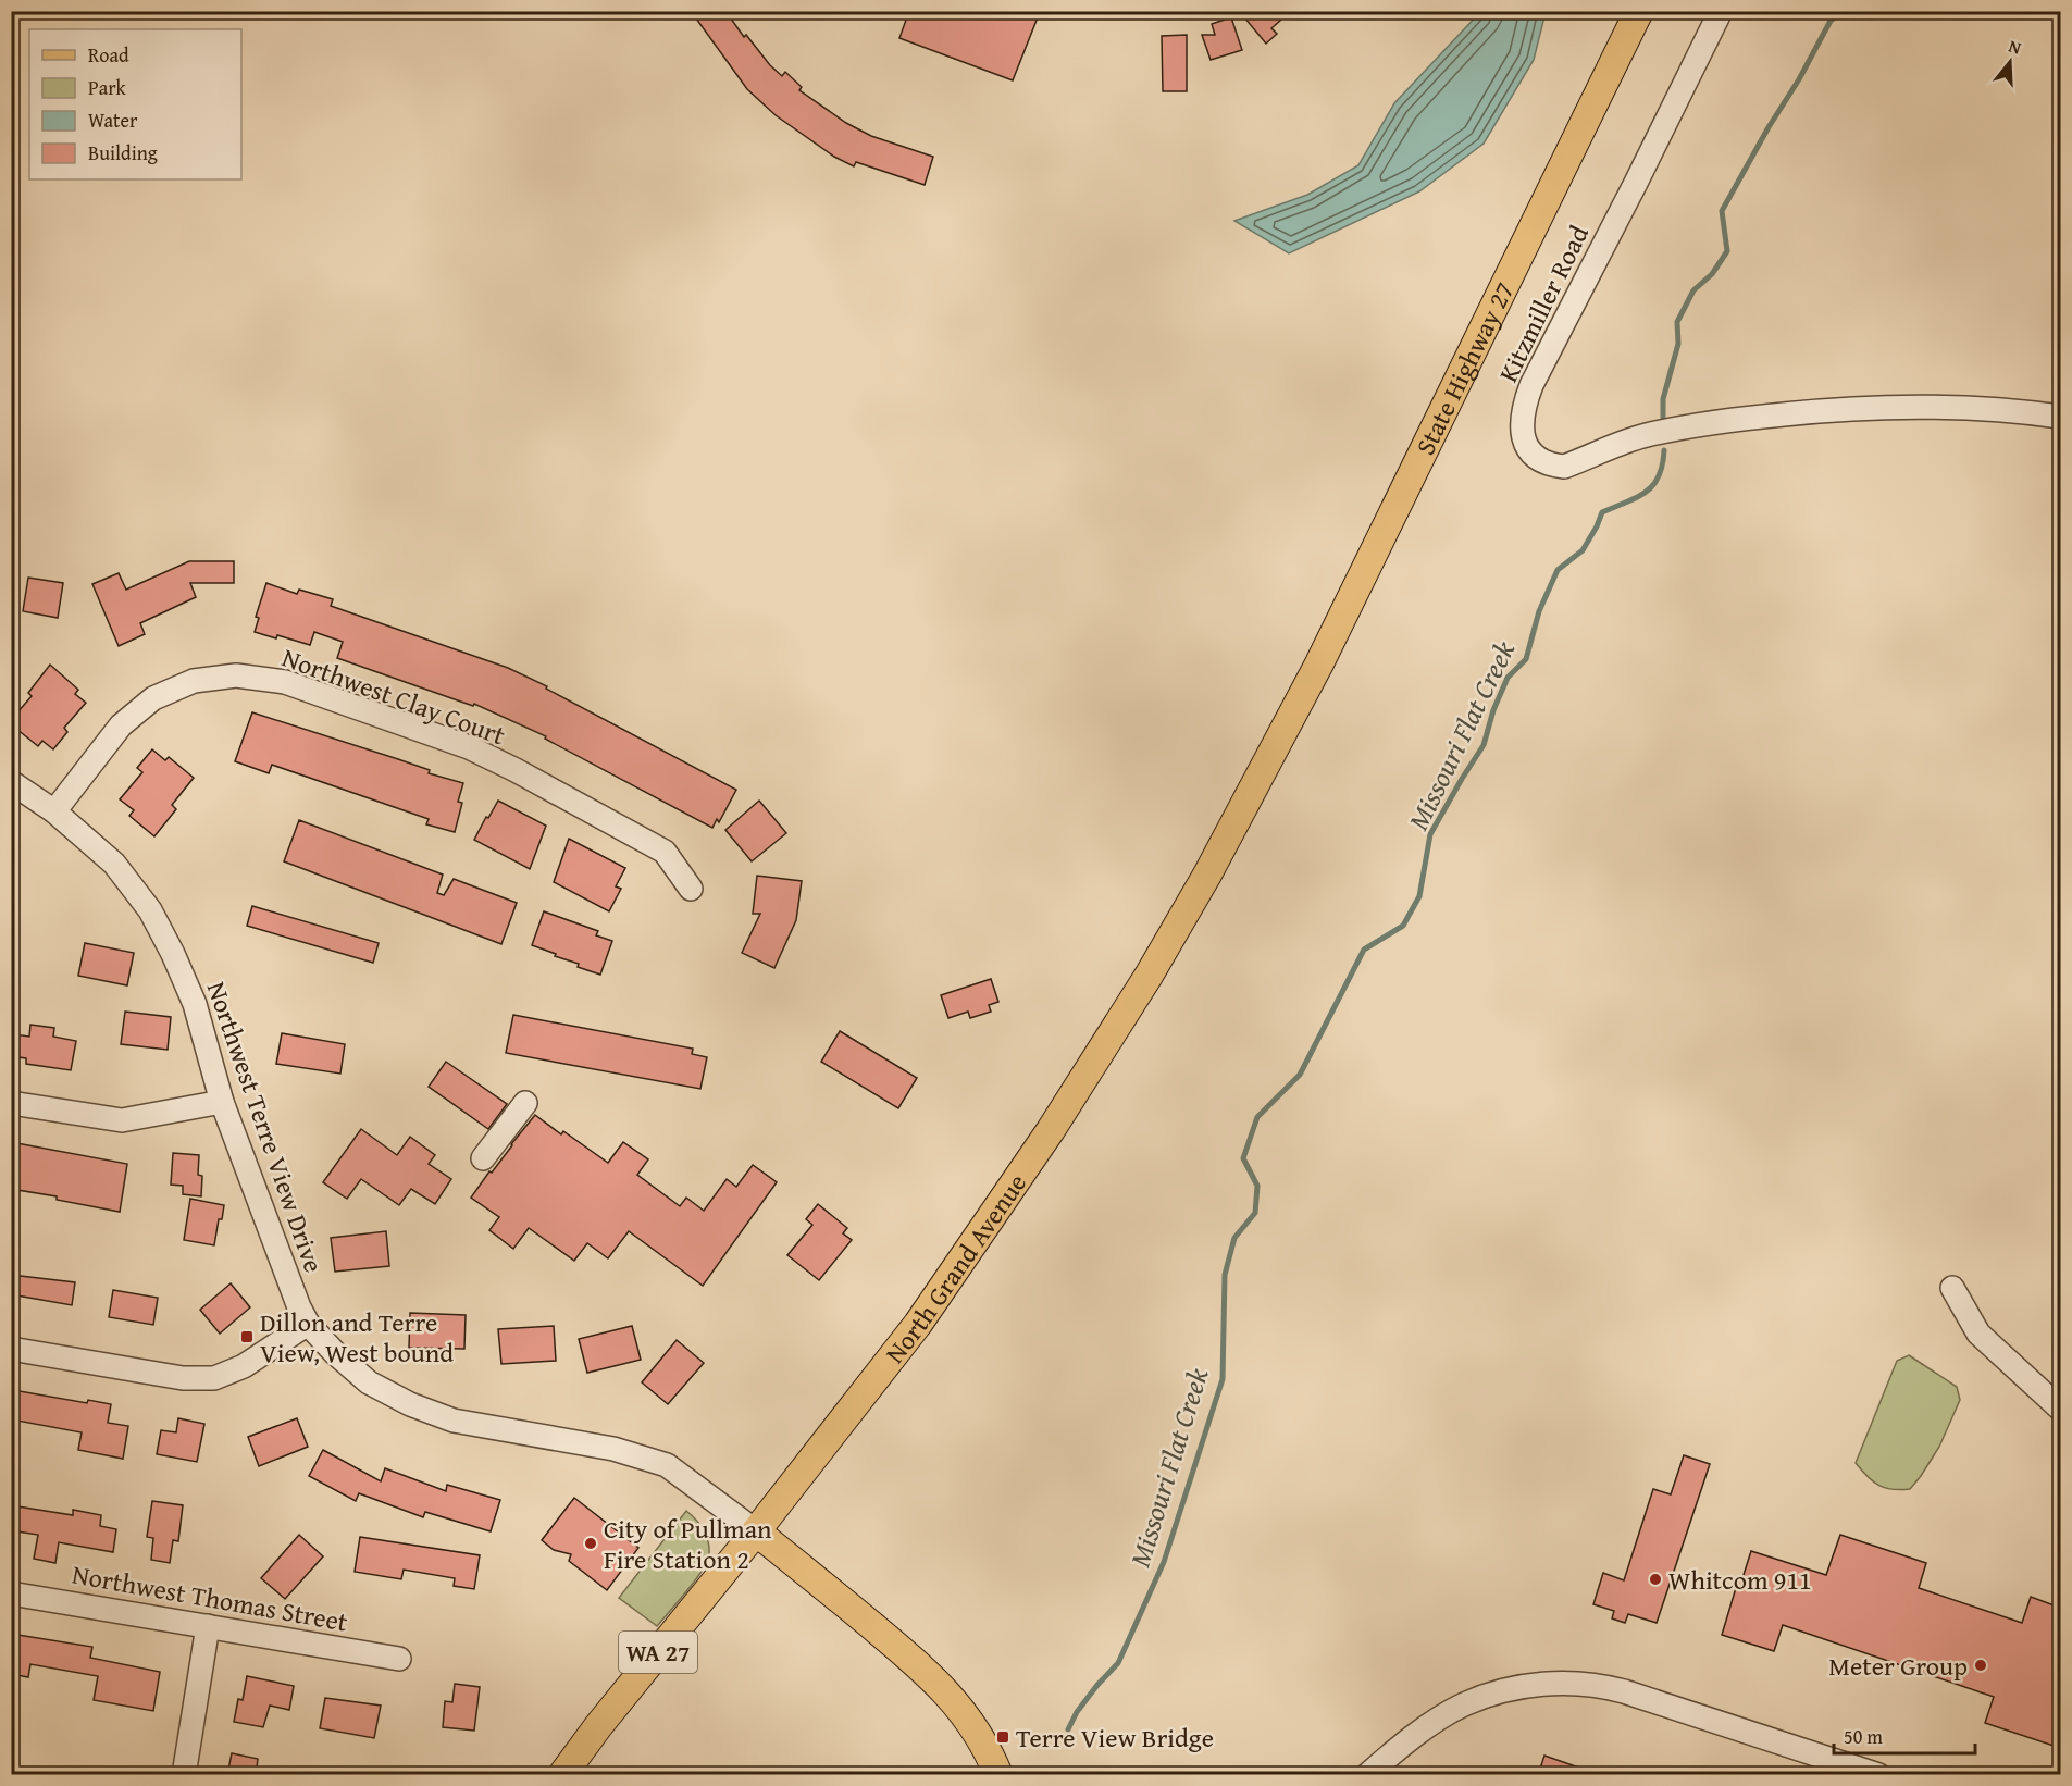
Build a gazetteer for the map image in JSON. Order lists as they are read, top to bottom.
{
  "streets": {
    "main road": ["State Highway 27", "North Grand Avenue", "WA 27"],
    "street": [
      "Kitzmiller Road",
      "Northwest Clay Court",
      "Northwest Terre View Drive",
      "Northwest Thomas Street"
    ]
  },
  "crossings": [
    ["State Highway 27", "North Grand Avenue"],
    ["Northwest Clay Court", "Northwest Terre View Drive"],
    ["Northwest Terre View Drive", "North Grand Avenue"]
  ],
  "water": ["Missouri Flat Creek"],
  "places": {
    "transit": ["Dillon and Terre View, West bound", "Terre View Bridge"],
    "other": ["City of Pullman Fire Station 2", "Whitcom 911", "Meter Group"]
  },
  "legend": [
    "Road",
    "Park",
    "Water",
    "Building"
  ],
  "scale_bar": "50 m",
  "north": "top"
}
